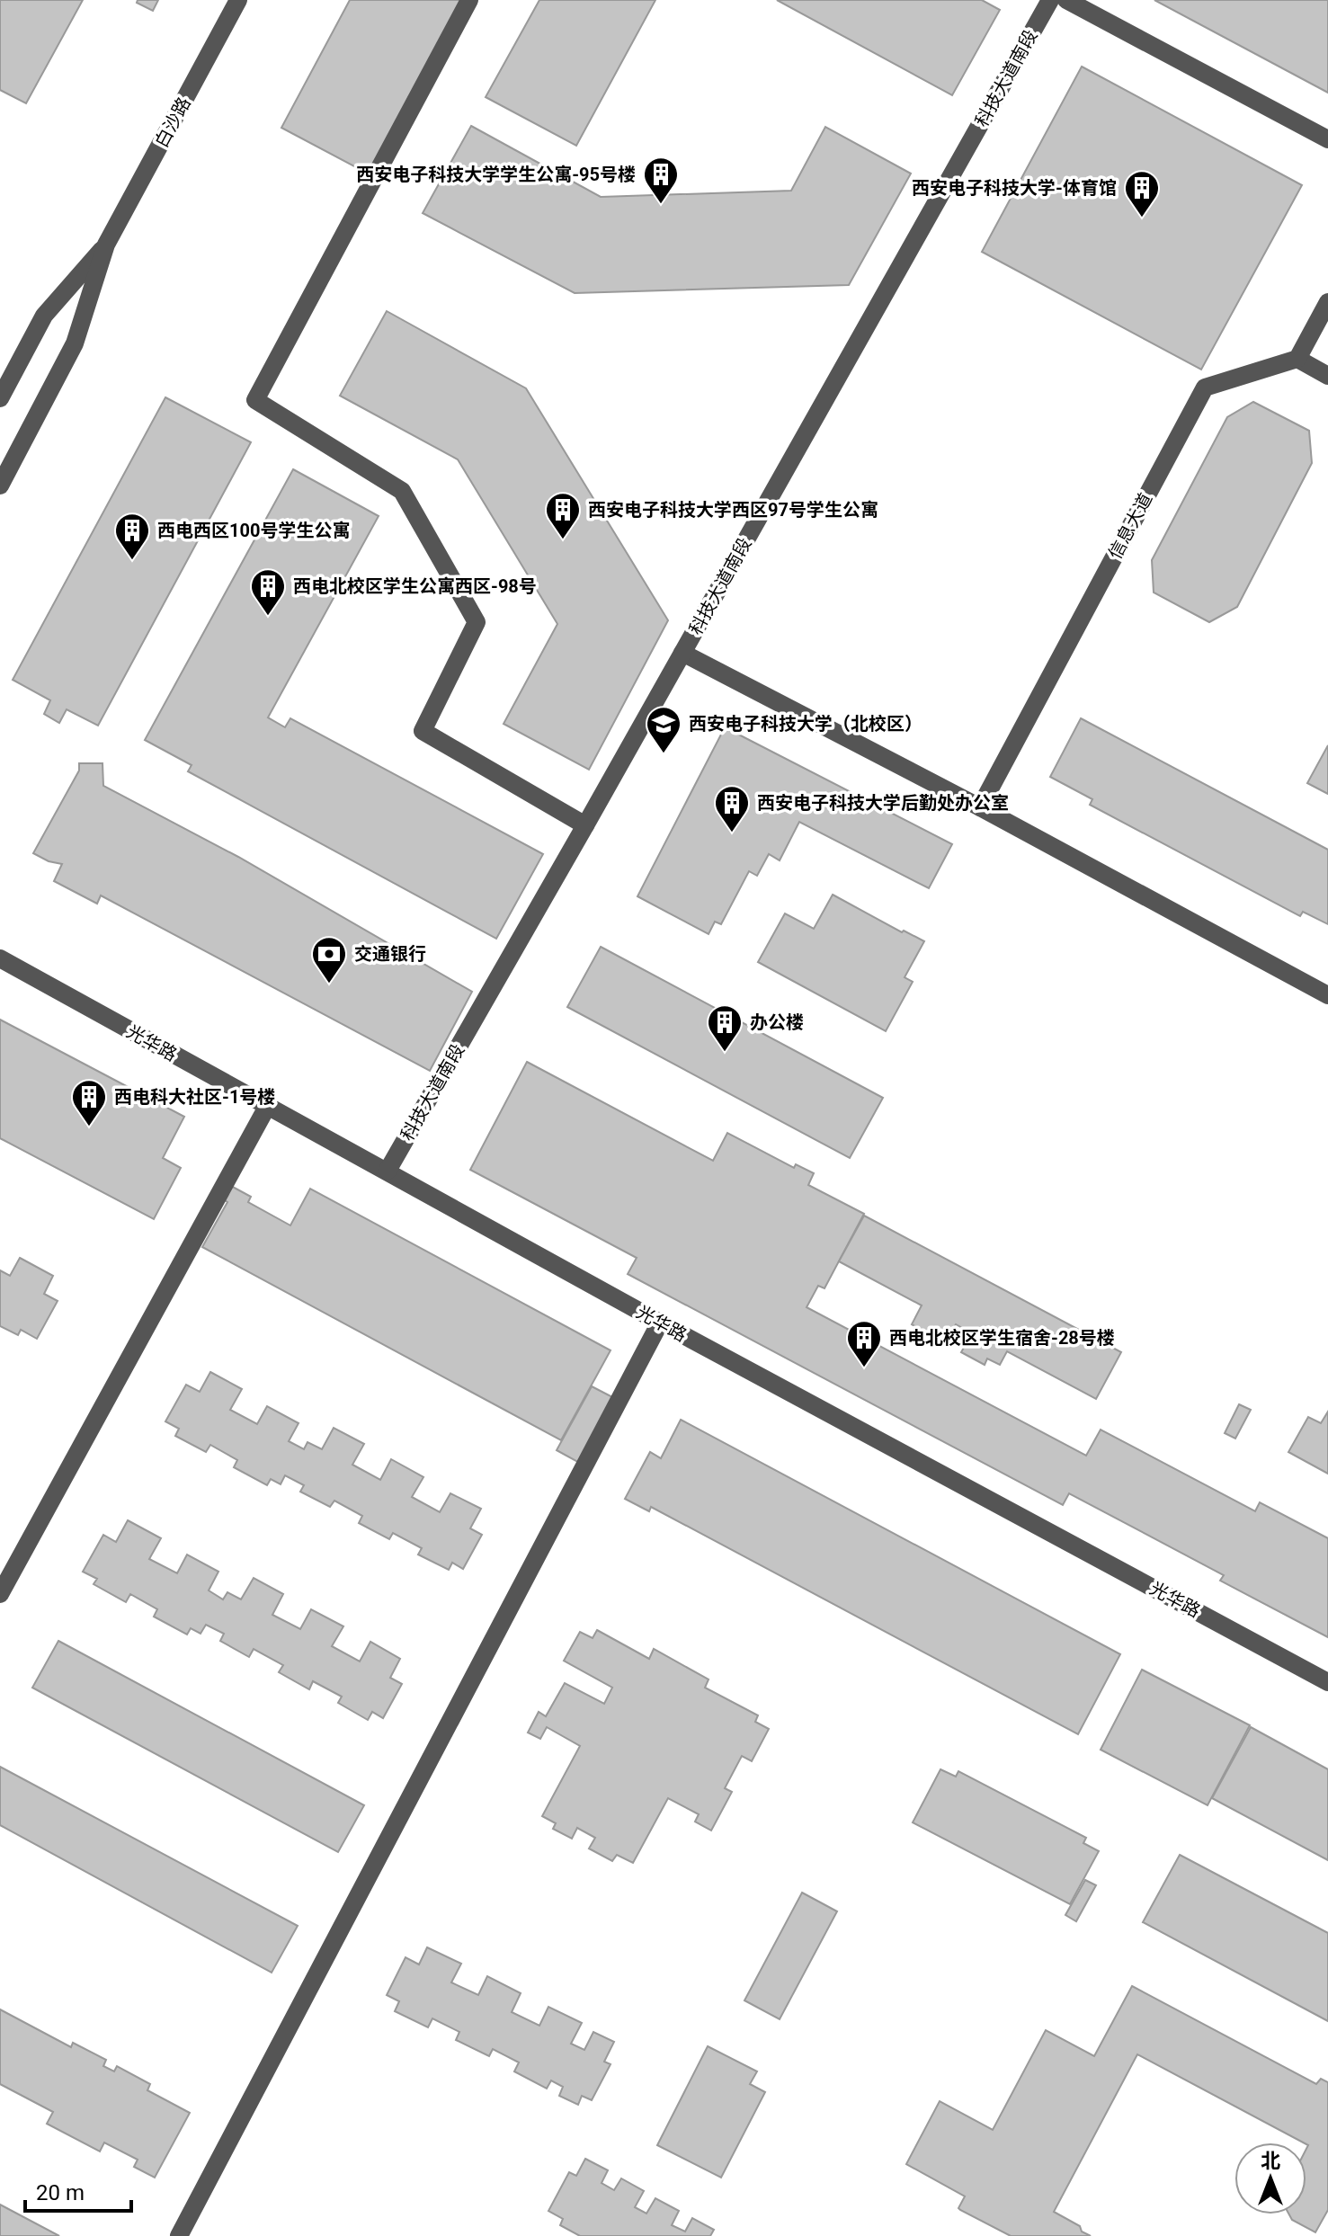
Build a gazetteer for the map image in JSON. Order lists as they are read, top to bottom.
{
  "streets": {
    "street": [
      "科技大道南段",
      "白沙路",
      "信息大道",
      "光华路"
    ]
  },
  "crossings": [
    ["科技大道南段", "光华路"]
  ],
  "places": {
    "building": [
      "西安电子科技大学学生公寓-95号楼",
      "西安电子科技大学-体育馆",
      "西安电子科技大学西区97号学生公寓",
      "西电西区100号学生公寓",
      "西电北校区学生公寓西区-98号",
      "西安电子科技大学后勤处办公室",
      "办公楼",
      "西电科大社区-1号楼",
      "西电北校区学生宿舍-28号楼"
    ],
    "school or university": ["西安电子科技大学（北校区）"],
    "bank": ["交通银行"]
  },
  "scale_bar": "20 m",
  "north": "top"
}
